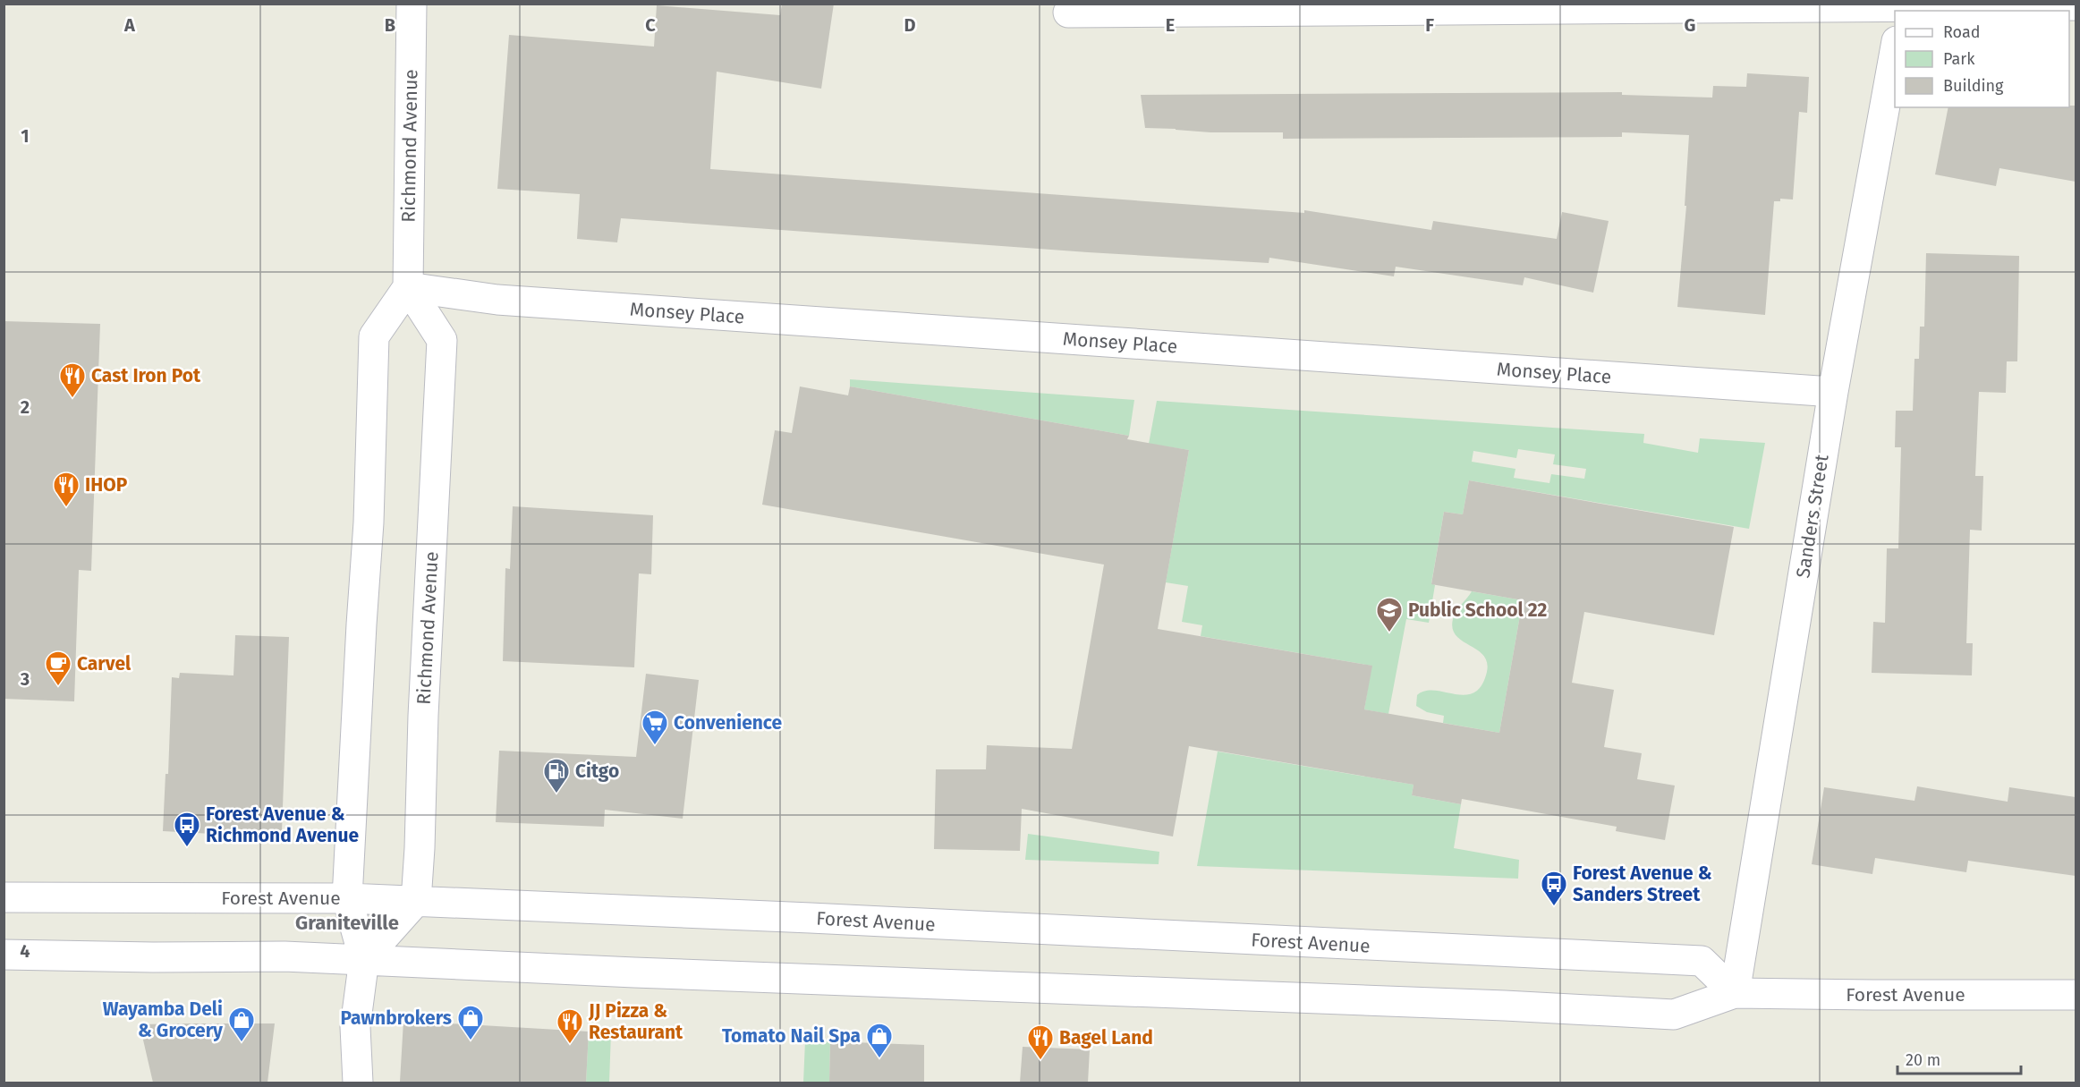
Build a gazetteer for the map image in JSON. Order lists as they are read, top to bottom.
{
  "streets": {
    "main road": [
      "Richmond Avenue",
      "Monsey Place",
      "Sanders Street",
      "Forest Avenue"
    ]
  },
  "crossings": [
    ["Richmond Avenue", "Monsey Place"],
    ["Richmond Avenue", "Forest Avenue"],
    ["Monsey Place", "Sanders Street"],
    ["Sanders Street", "Forest Avenue"]
  ],
  "districts": ["Graniteville"],
  "places": {
    "restaurant": [
      "Cast Iron Pot",
      "IHOP",
      "JJ Pizza & Restaurant",
      "Bagel Land"
    ],
    "school or university": ["Public School 22"],
    "cafe": ["Carvel"],
    "supermarket": ["Convenience"],
    "fuel station": ["Citgo"],
    "bus stop": ["Forest Avenue & Richmond Avenue", "Forest Avenue & Sanders Street"],
    "shop": ["Pawnbrokers", "Wayamba Deli & Grocery", "Tomato Nail Spa"]
  },
  "legend": ["Road", "Park", "Building"],
  "scale_bar": "20 m",
  "grid": {
    "columns": [
      "A",
      "B",
      "C",
      "D",
      "E",
      "F",
      "G"
    ],
    "rows": [
      "1",
      "2",
      "3",
      "4"
    ]
  }
}
